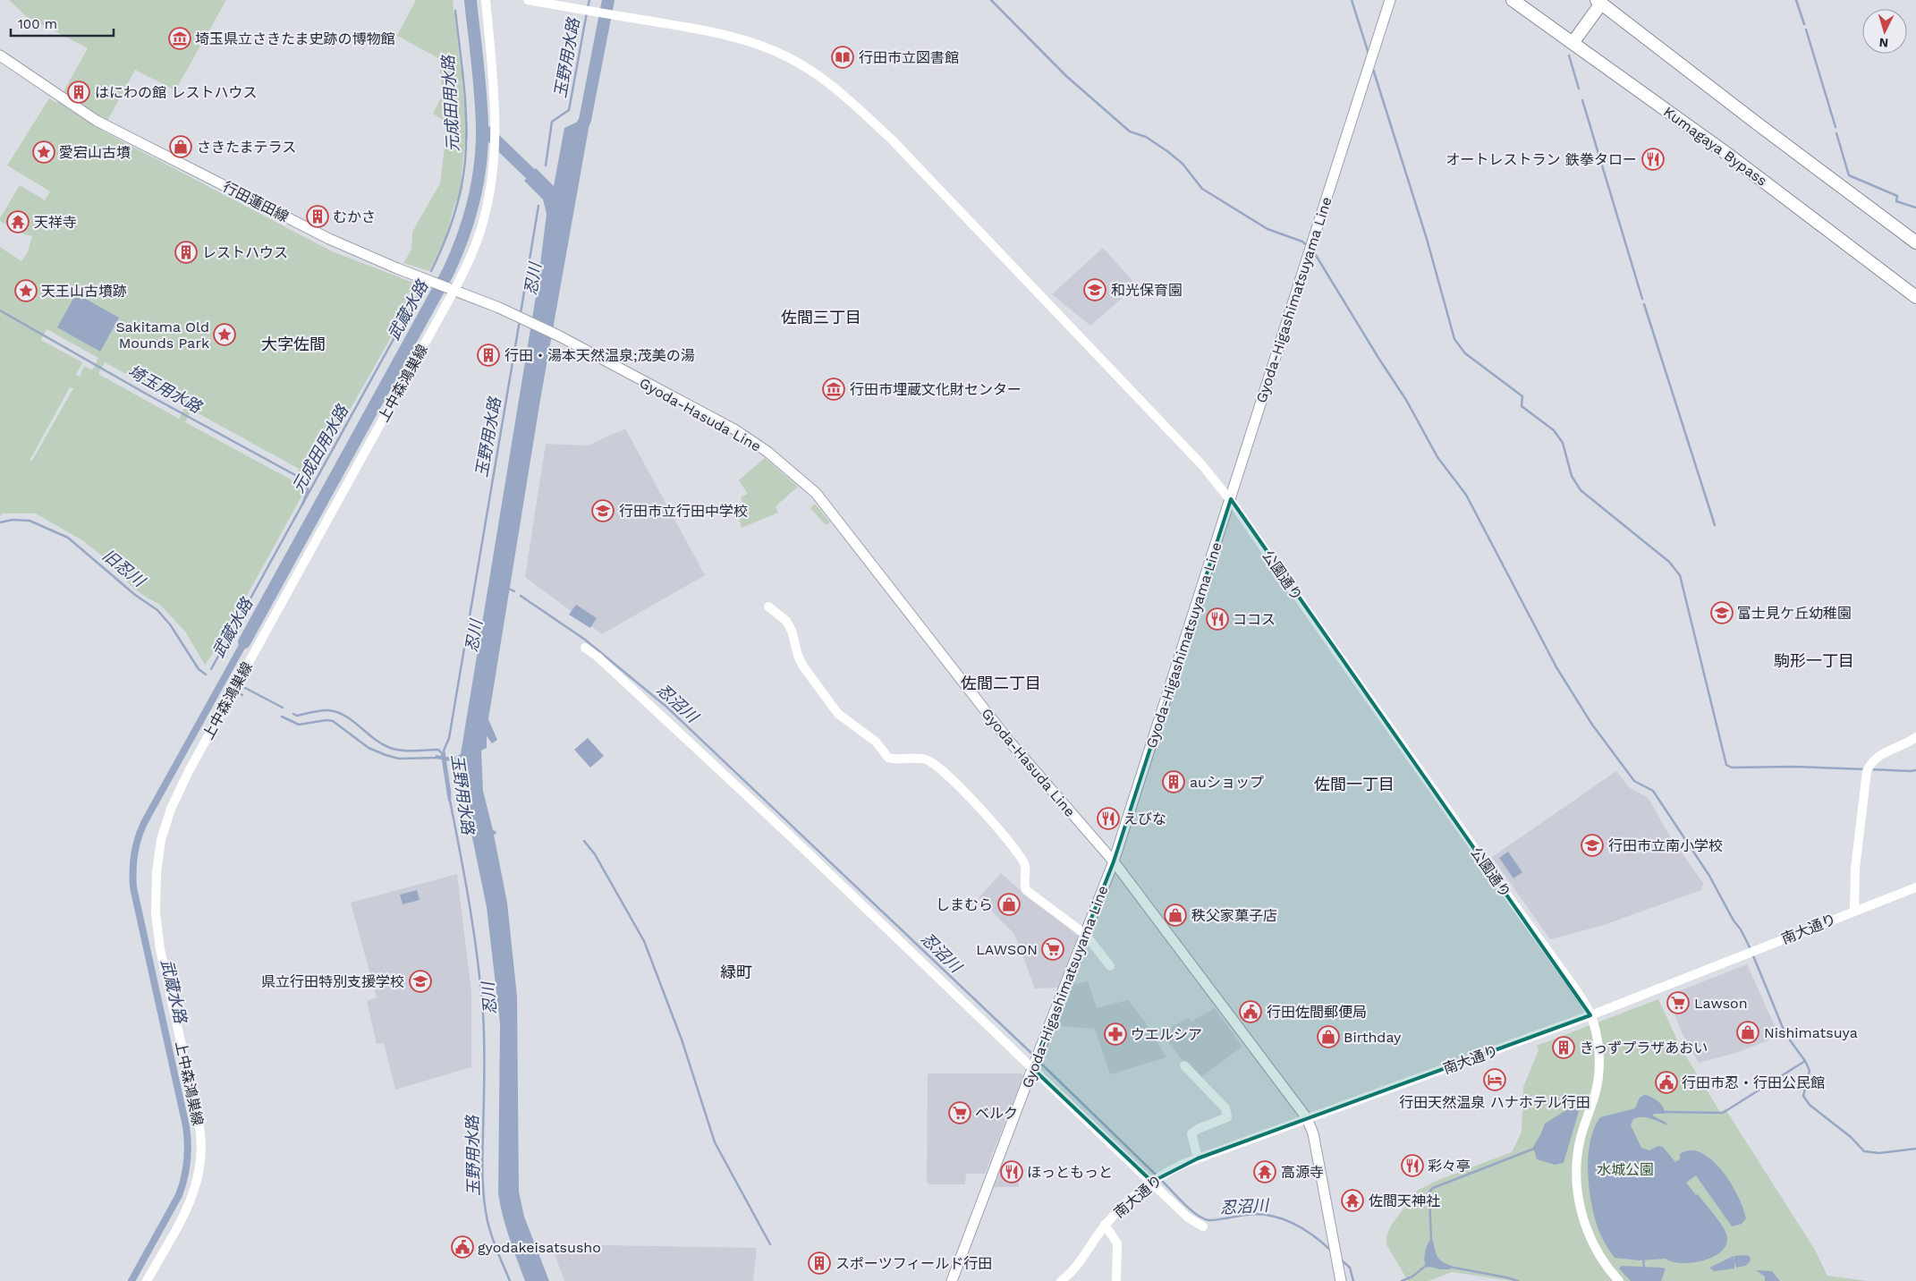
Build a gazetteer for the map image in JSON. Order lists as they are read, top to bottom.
{
  "streets": {
    "highway": ["Kumagaya Bypass"],
    "main road": ["行田蓮田線", "Gyoda-Higashimatsuyama Line", "Gyoda-Hasuda Line"],
    "street": ["上中森鴻巣線", "公園通り", "南大通り"]
  },
  "crossings": [
    ["行田蓮田線", "上中森鴻巣線"],
    ["行田蓮田線", "Gyoda-Hasuda Line"],
    ["Gyoda-Higashimatsuyama Line", "Gyoda-Hasuda Line"],
    ["Gyoda-Higashimatsuyama Line", "公園通り"],
    ["Gyoda-Hasuda Line", "南大通り"],
    ["公園通り", "南大通り"]
  ],
  "districts": [
    "佐間三丁目",
    "大字佐間",
    "駒形一丁目",
    "佐間二丁目",
    "佐間一丁目",
    "緑町"
  ],
  "water": [
    "玉野用水路",
    "元成田用水路",
    "忍川",
    "武蔵水路",
    "埼玉用水路",
    "旧忍川",
    "忍沼川"
  ],
  "parks": ["水城公園"],
  "places": {
    "museum": ["埼玉県立さきたま史跡の博物館", "行田市埋蔵文化財センター"],
    "library": ["行田市立図書館"],
    "building": [
      "はにわの館 レストハウス",
      "むかさ",
      "レストハウス",
      "行田・湯本天然温泉;茂美の湯",
      "auショップ",
      "きっずプラザあおい",
      "スポーツフィールド行田"
    ],
    "shop": [
      "さきたまテラス",
      "しまむら",
      "秩父家菓子店",
      "Nishimatsuya",
      "Birthday"
    ],
    "place": ["愛宕山古墳", "天王山古墳跡", "Sakitama Old Mounds Park"],
    "restaurant": [
      "オートレストラン 鉄拳タロー",
      "ココス",
      "えびな",
      "彩々亭",
      "ほっともっと"
    ],
    "temple": ["天祥寺", "高源寺", "佐間天神社"],
    "school or university": [
      "和光保育園",
      "行田市立行田中学校",
      "富士見ケ丘幼稚園",
      "行田市立南小学校",
      "県立行田特別支援学校"
    ],
    "supermarket": ["LAWSON", "Lawson", "ベルク"],
    "public building": ["行田佐間郵便局", "行田市忍・行田公民館", "gyodakeisatsusho"],
    "pharmacy": ["ウエルシア"],
    "hotel": ["行田天然温泉 ハナホテル行田"]
  },
  "scale_bar": "100 m",
  "north": "bottom"
}
